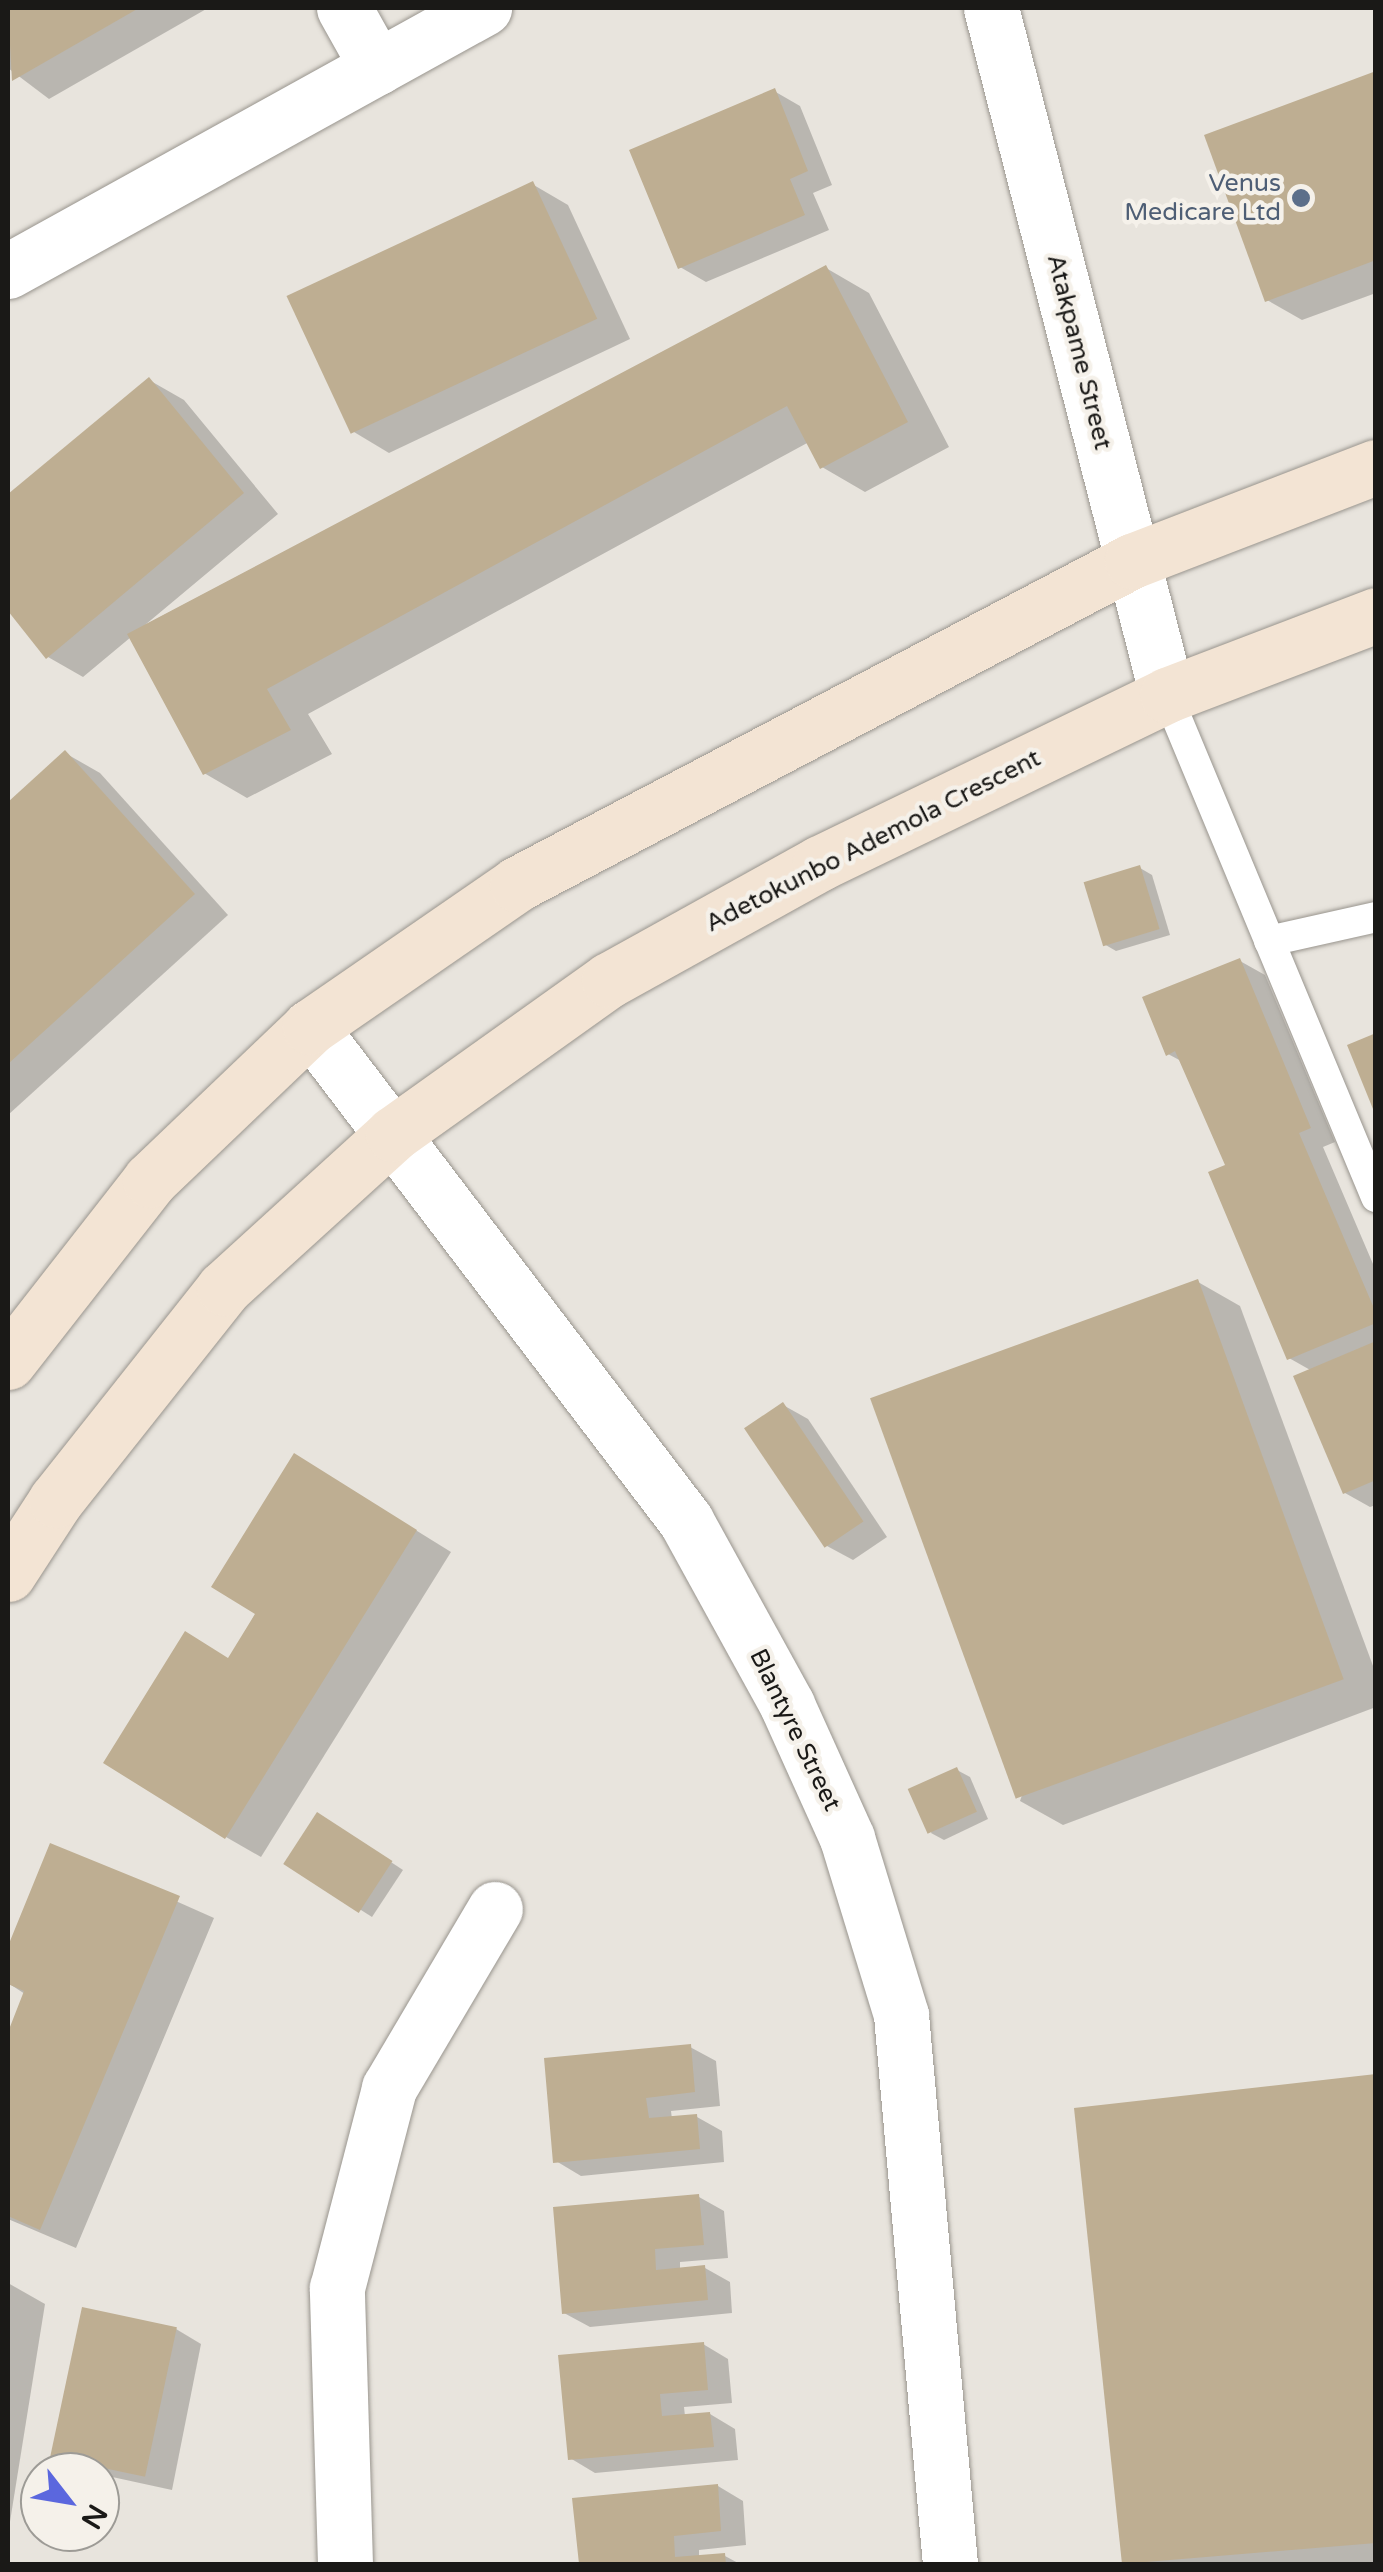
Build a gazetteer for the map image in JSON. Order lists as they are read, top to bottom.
{
  "streets": {
    "main road": ["Adetokunbo Ademola Crescent"],
    "street": ["Atakpame Street", "Blantyre Street"]
  },
  "crossings": [
    ["Atakpame Street", "Adetokunbo Ademola Crescent"],
    ["Adetokunbo Ademola Crescent", "Blantyre Street"]
  ],
  "places": ["Venus Medicare Ltd"],
  "north": "bottom right"
}
